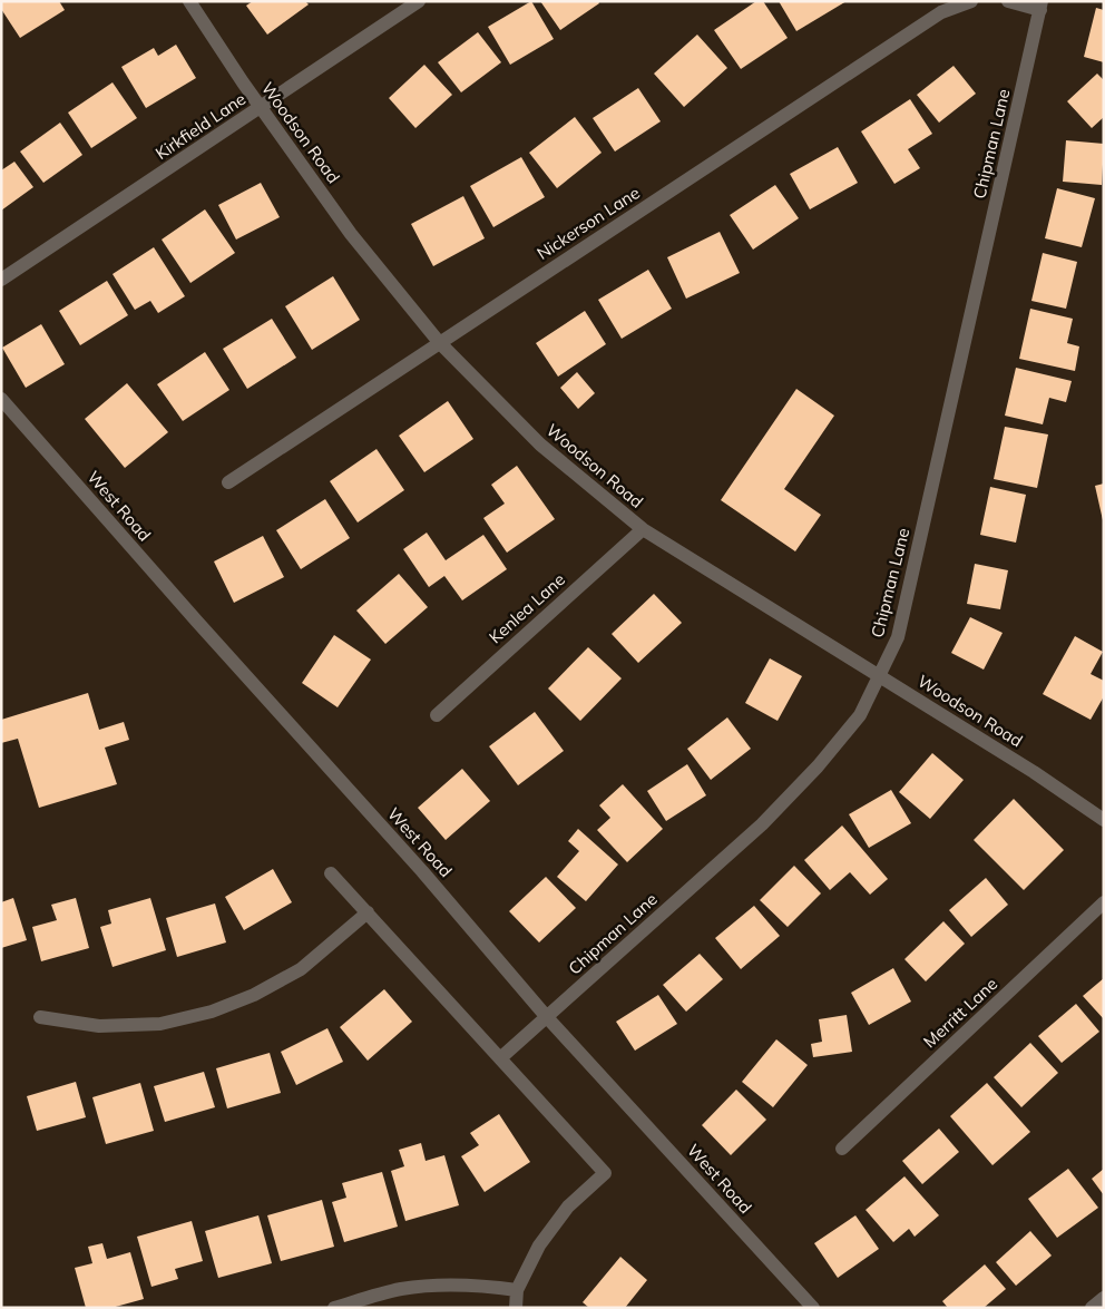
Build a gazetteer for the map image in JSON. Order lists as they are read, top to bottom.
{
  "streets": {
    "street": [
      "Kirkfield Lane",
      "Woodson Road",
      "Chipman Lane",
      "Nickerson Lane",
      "West Road",
      "Kenlea Lane",
      "Merritt Lane"
    ]
  },
  "crossings": [
    ["Kirkfield Lane", "Woodson Road"],
    ["Woodson Road", "Chipman Lane"],
    ["Woodson Road", "Nickerson Lane"],
    ["Woodson Road", "Kenlea Lane"],
    ["Chipman Lane", "West Road"]
  ]
}
